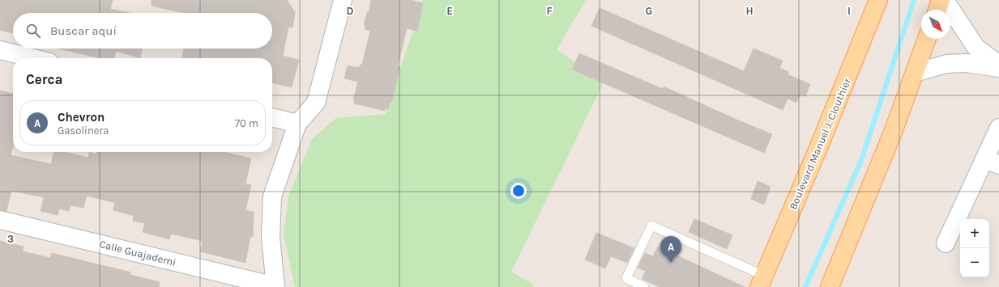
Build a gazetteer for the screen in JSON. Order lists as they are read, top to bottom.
{
  "streets": {
    "main road": ["Boulevard Manuel J. Clouthier"],
    "street": ["Calle Guajademi"]
  },
  "north": "bottom right",
  "page": {
    "search": "Buscar aquí",
    "heading": "Cerca",
    "list": [
      {
        "mark": "A",
        "name": "Chevron",
        "note": "Gasolinera",
        "value": "70 m"
      }
    ],
    "map_buttons": ["+", "−"],
    "pins": "A"
  },
  "grid": {
    "columns": [
      "D",
      "E",
      "F",
      "G",
      "H",
      "I"
    ],
    "rows": ["3"]
  }
}
